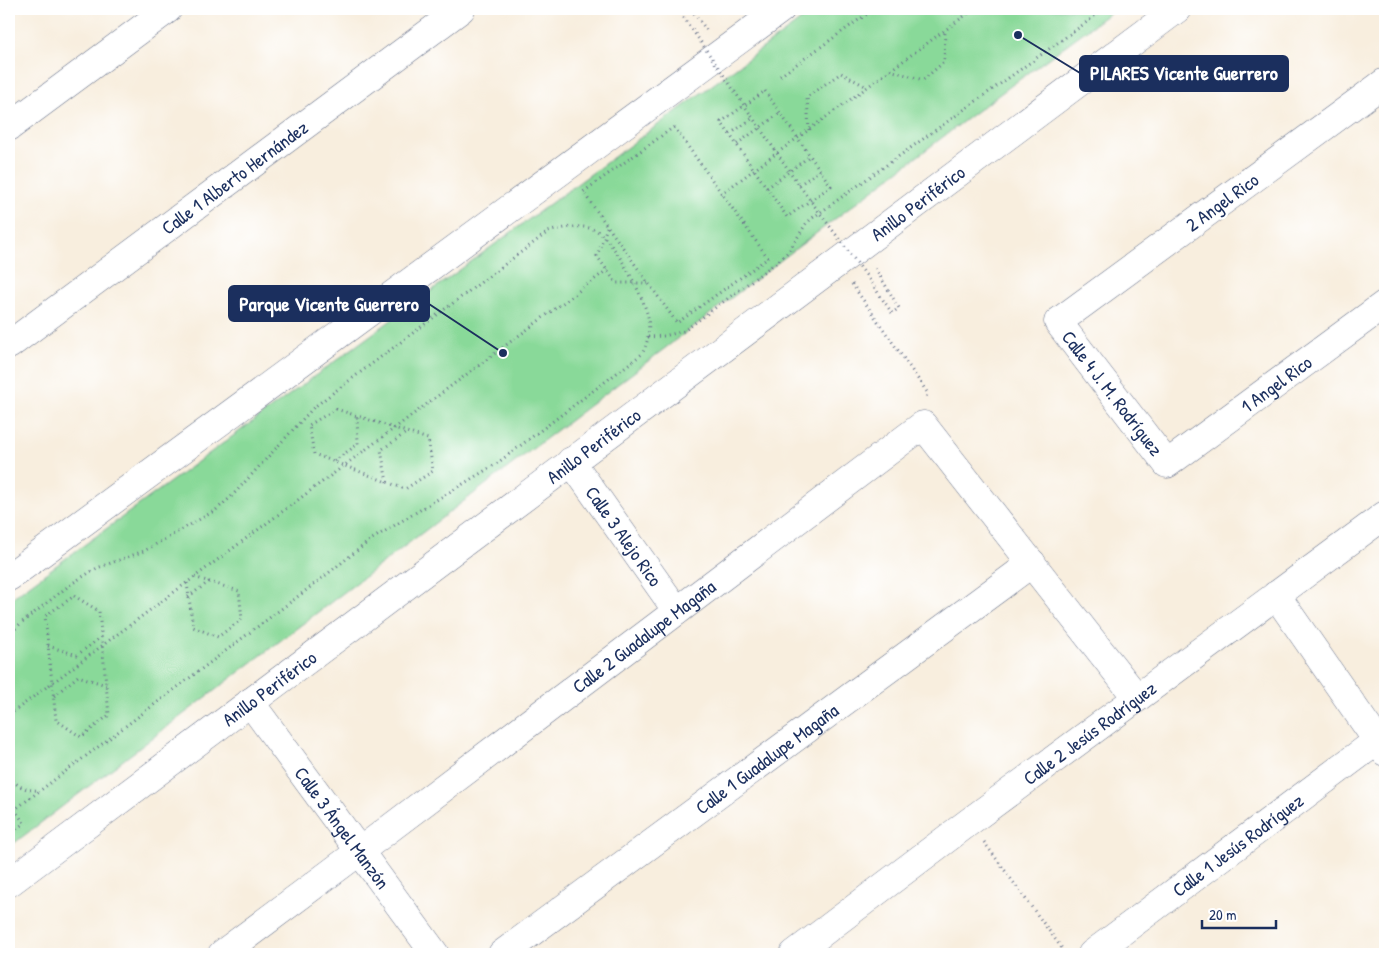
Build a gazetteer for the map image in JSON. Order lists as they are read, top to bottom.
{
  "streets": {
    "street": [
      "Calle 1 Alberto Hernández",
      "Anillo Periférico",
      "2 Angel Rico",
      "1 Angel Rico",
      "Calle 4 J. M. Rodríguez",
      "Calle 3 Alejo Rico",
      "Calle 2 Guadalupe Magaña",
      "Calle 2 Jesús Rodríguez",
      "Calle 1 Guadalupe Magaña",
      "Calle 3 Ángel Manzón",
      "Calle 1 Jesús Rodríguez"
    ]
  },
  "crossings": [
    ["Anillo Periférico", "Calle 3 Alejo Rico"],
    ["Anillo Periférico", "Calle 3 Ángel Manzón"],
    ["2 Angel Rico", "Calle 4 J. M. Rodríguez"],
    ["1 Angel Rico", "Calle 4 J. M. Rodríguez"],
    ["Calle 3 Alejo Rico", "Calle 2 Guadalupe Magaña"],
    ["Calle 2 Guadalupe Magaña", "Calle 3 Ángel Manzón"]
  ],
  "places": ["PILARES Vicente Guerrero", "Parque Vicente Guerrero"],
  "scale_bar": "20 m"
}
